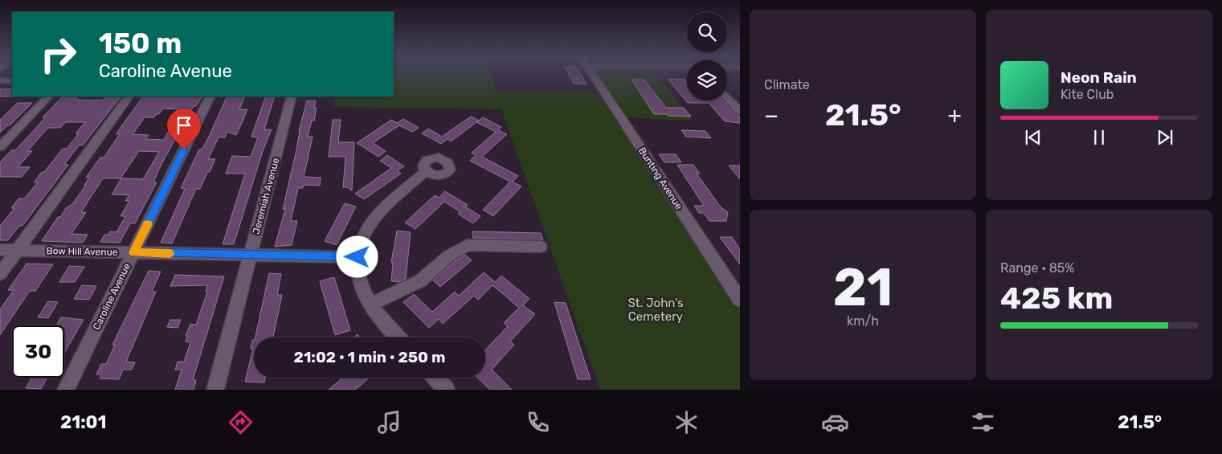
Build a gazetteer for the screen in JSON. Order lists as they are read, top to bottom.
{
  "streets": {
    "street": [
      "Bunting Avenue",
      "Jeremiah Avenue",
      "Bow Hill Avenue",
      "Caroline Avenue"
    ]
  },
  "crossings": [
    ["Jeremiah Avenue", "Bow Hill Avenue"],
    ["Bow Hill Avenue", "Caroline Avenue"]
  ],
  "parks": ["St. John's Cemetery"],
  "page": {
    "tile": [
      "Climate",
      ["21", "km/h"],
      ["Range · 85%", "425 km"]
    ],
    "turn": ["150 m", "Caroline Avenue"],
    "song": ["Neon Rain", "Kite Club"],
    "heat": ["−", "21.5°", "+"],
    "limit": "30",
    "trip": "21:02 · 1 min · 250 m",
    "tabs": ["21:01", "21.5°"]
  }
}
